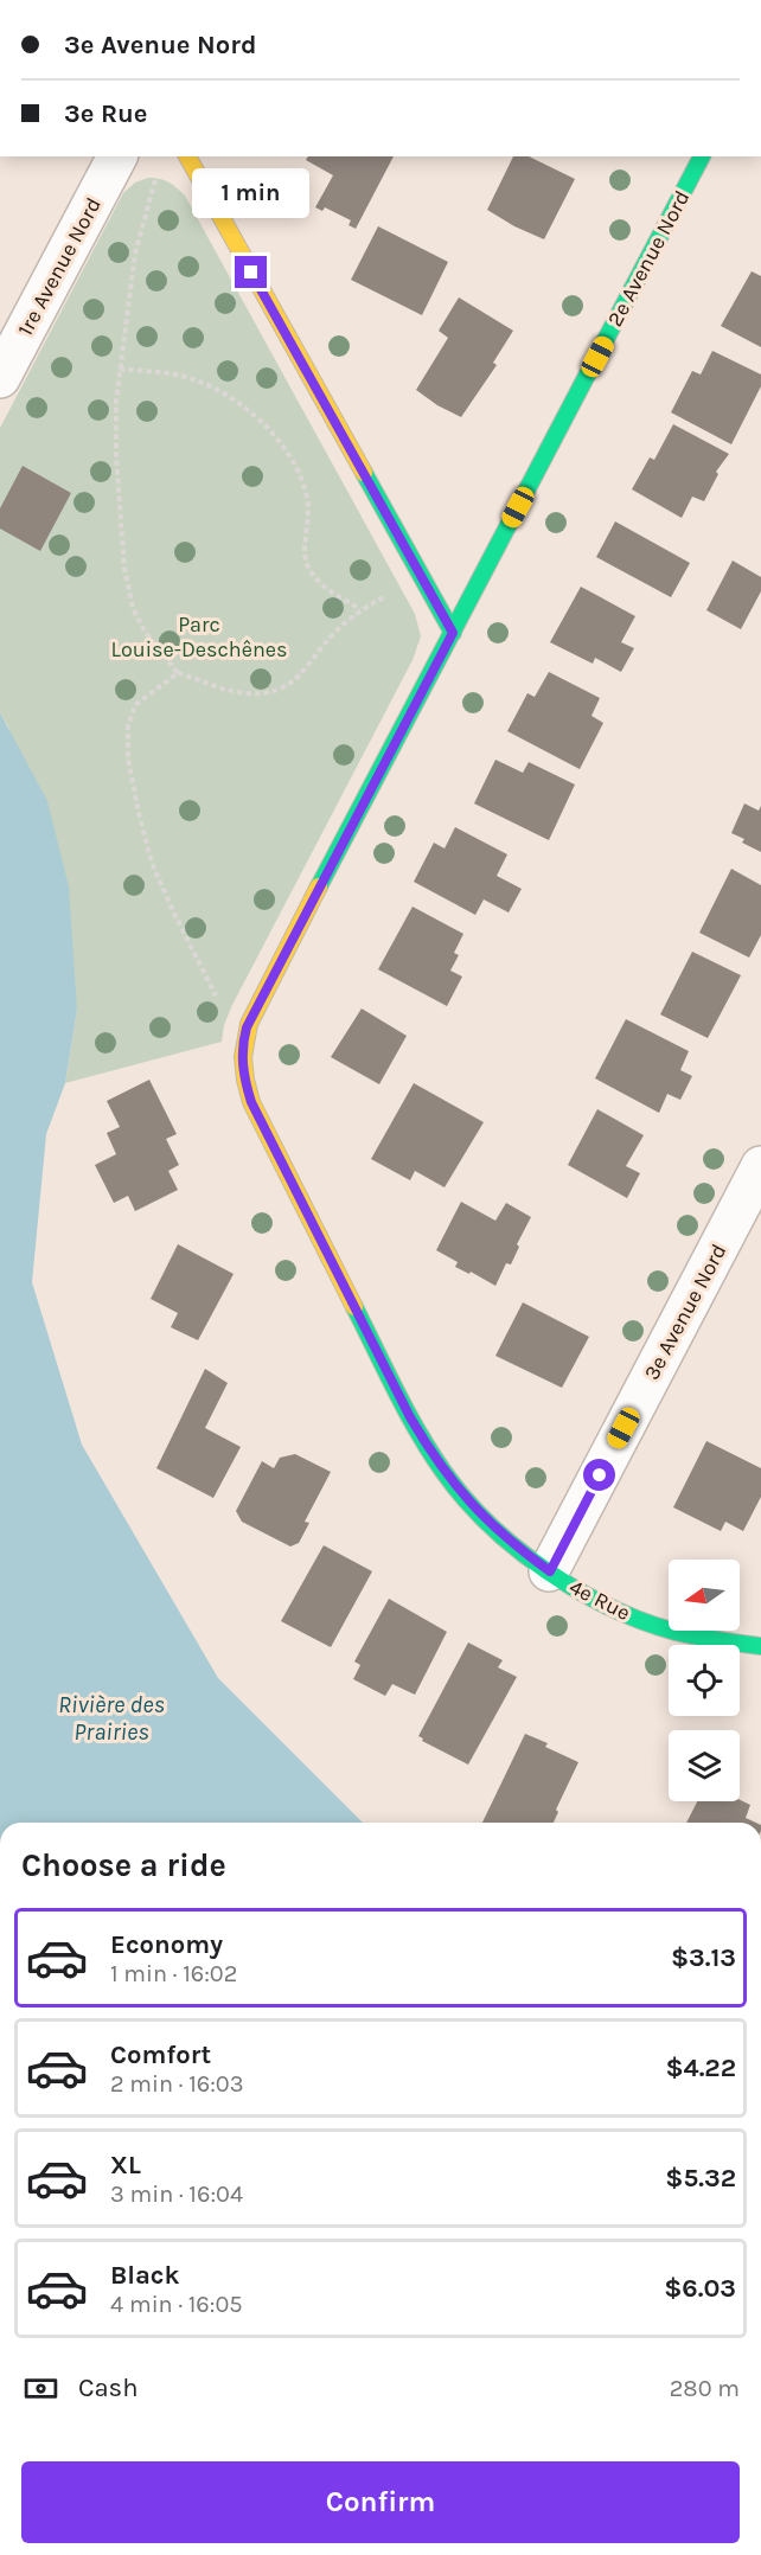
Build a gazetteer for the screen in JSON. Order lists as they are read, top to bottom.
{
  "streets": {
    "street": [
      "2e Avenue Nord",
      "1re Avenue Nord",
      "3e Avenue Nord",
      "4e Rue"
    ]
  },
  "crossings": [
    ["2e Avenue Nord", "4e Rue"],
    ["3e Avenue Nord", "4e Rue"]
  ],
  "water": ["Rivière des Prairies"],
  "parks": ["Parc Louise-Deschênes"],
  "north": "left",
  "page": {
    "banner": ["3e Avenue Nord", "3e Rue"],
    "bubble": "1 min",
    "heading": "Choose a ride",
    "list": [
      {
        "name": "Economy",
        "note": "1 min · 16:02",
        "value": "$3.13"
      },
      {
        "name": "Comfort",
        "note": "2 min · 16:03",
        "value": "$4.22"
      },
      {
        "name": "XL",
        "note": "3 min · 16:04",
        "value": "$5.32"
      },
      {
        "name": "Black",
        "note": "4 min · 16:05",
        "value": "$6.03"
      }
    ],
    "pay": ["Cash", "280 m"],
    "buttons": "Confirm"
  }
}
